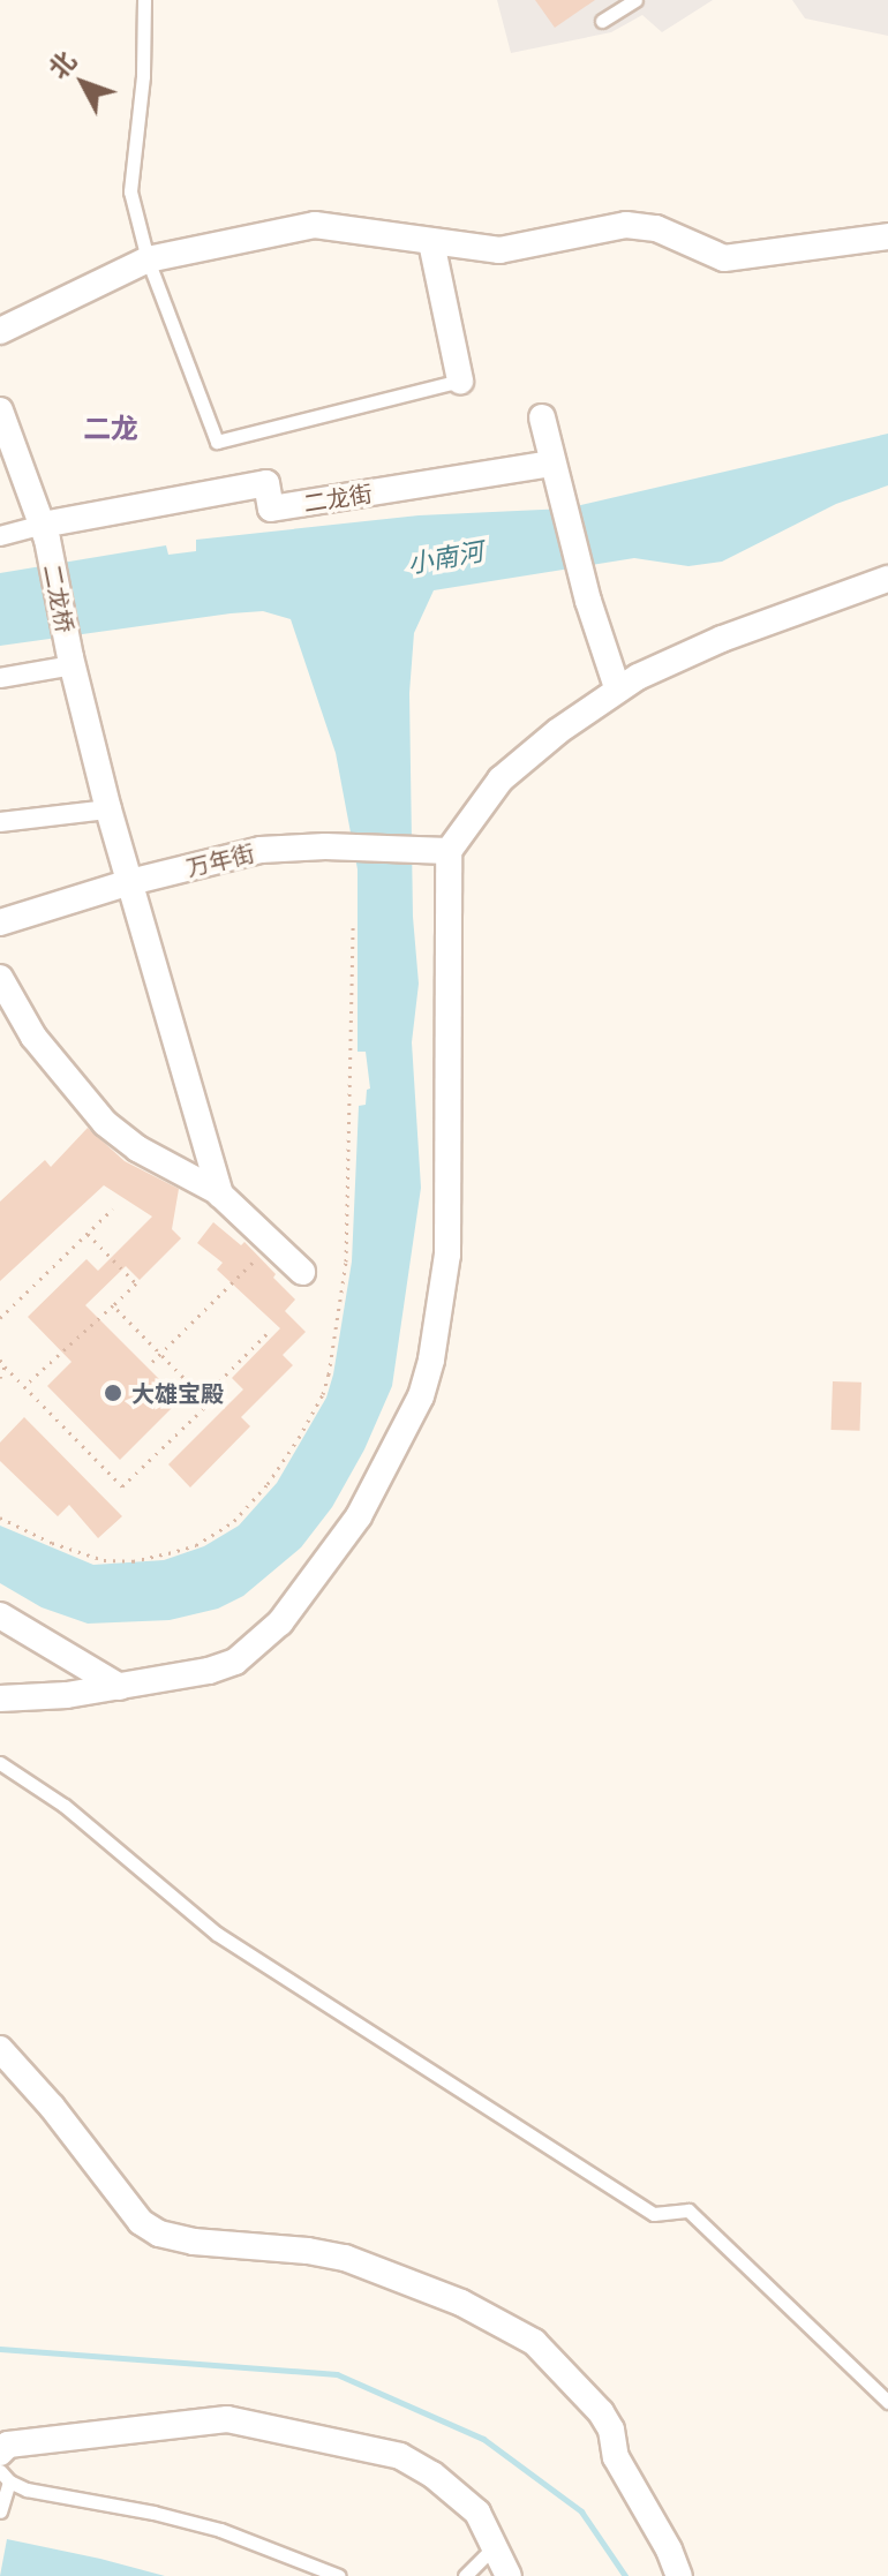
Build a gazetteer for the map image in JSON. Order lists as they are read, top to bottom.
{
  "streets": {
    "street": ["二龙街", "二龙桥", "万年街"]
  },
  "crossings": [
    ["二龙街", "二龙桥"],
    ["二龙桥", "万年街"]
  ],
  "districts": ["二龙"],
  "water": ["小南河"],
  "places": ["大雄宝殿"],
  "north": "top left"
}
